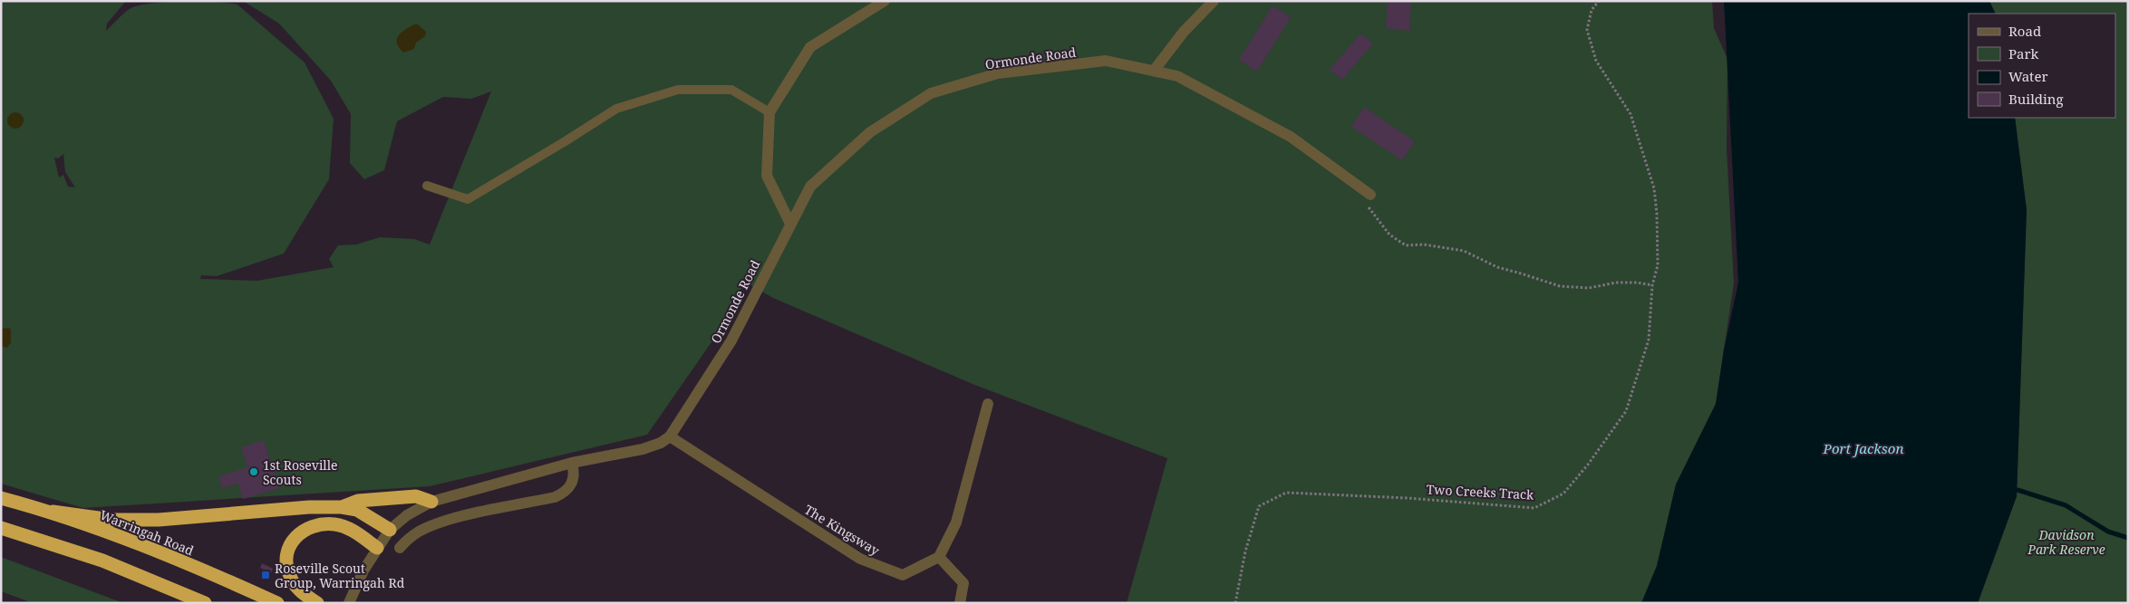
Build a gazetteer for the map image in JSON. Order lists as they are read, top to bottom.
{
  "streets": {
    "highway": ["Warringah Road"],
    "street": ["Ormonde Road", "The Kingsway"],
    "path": ["Two Creeks Track"]
  },
  "crossings": [
    ["Ormonde Road", "The Kingsway"]
  ],
  "water": ["Port Jackson"],
  "parks": ["Davidson Park Reserve"],
  "places": {
    "other": ["1st Roseville Scouts"],
    "transit": ["Roseville Scout Group, Warringah Rd"]
  },
  "legend": [
    "Road",
    "Park",
    "Water",
    "Building"
  ]
}
